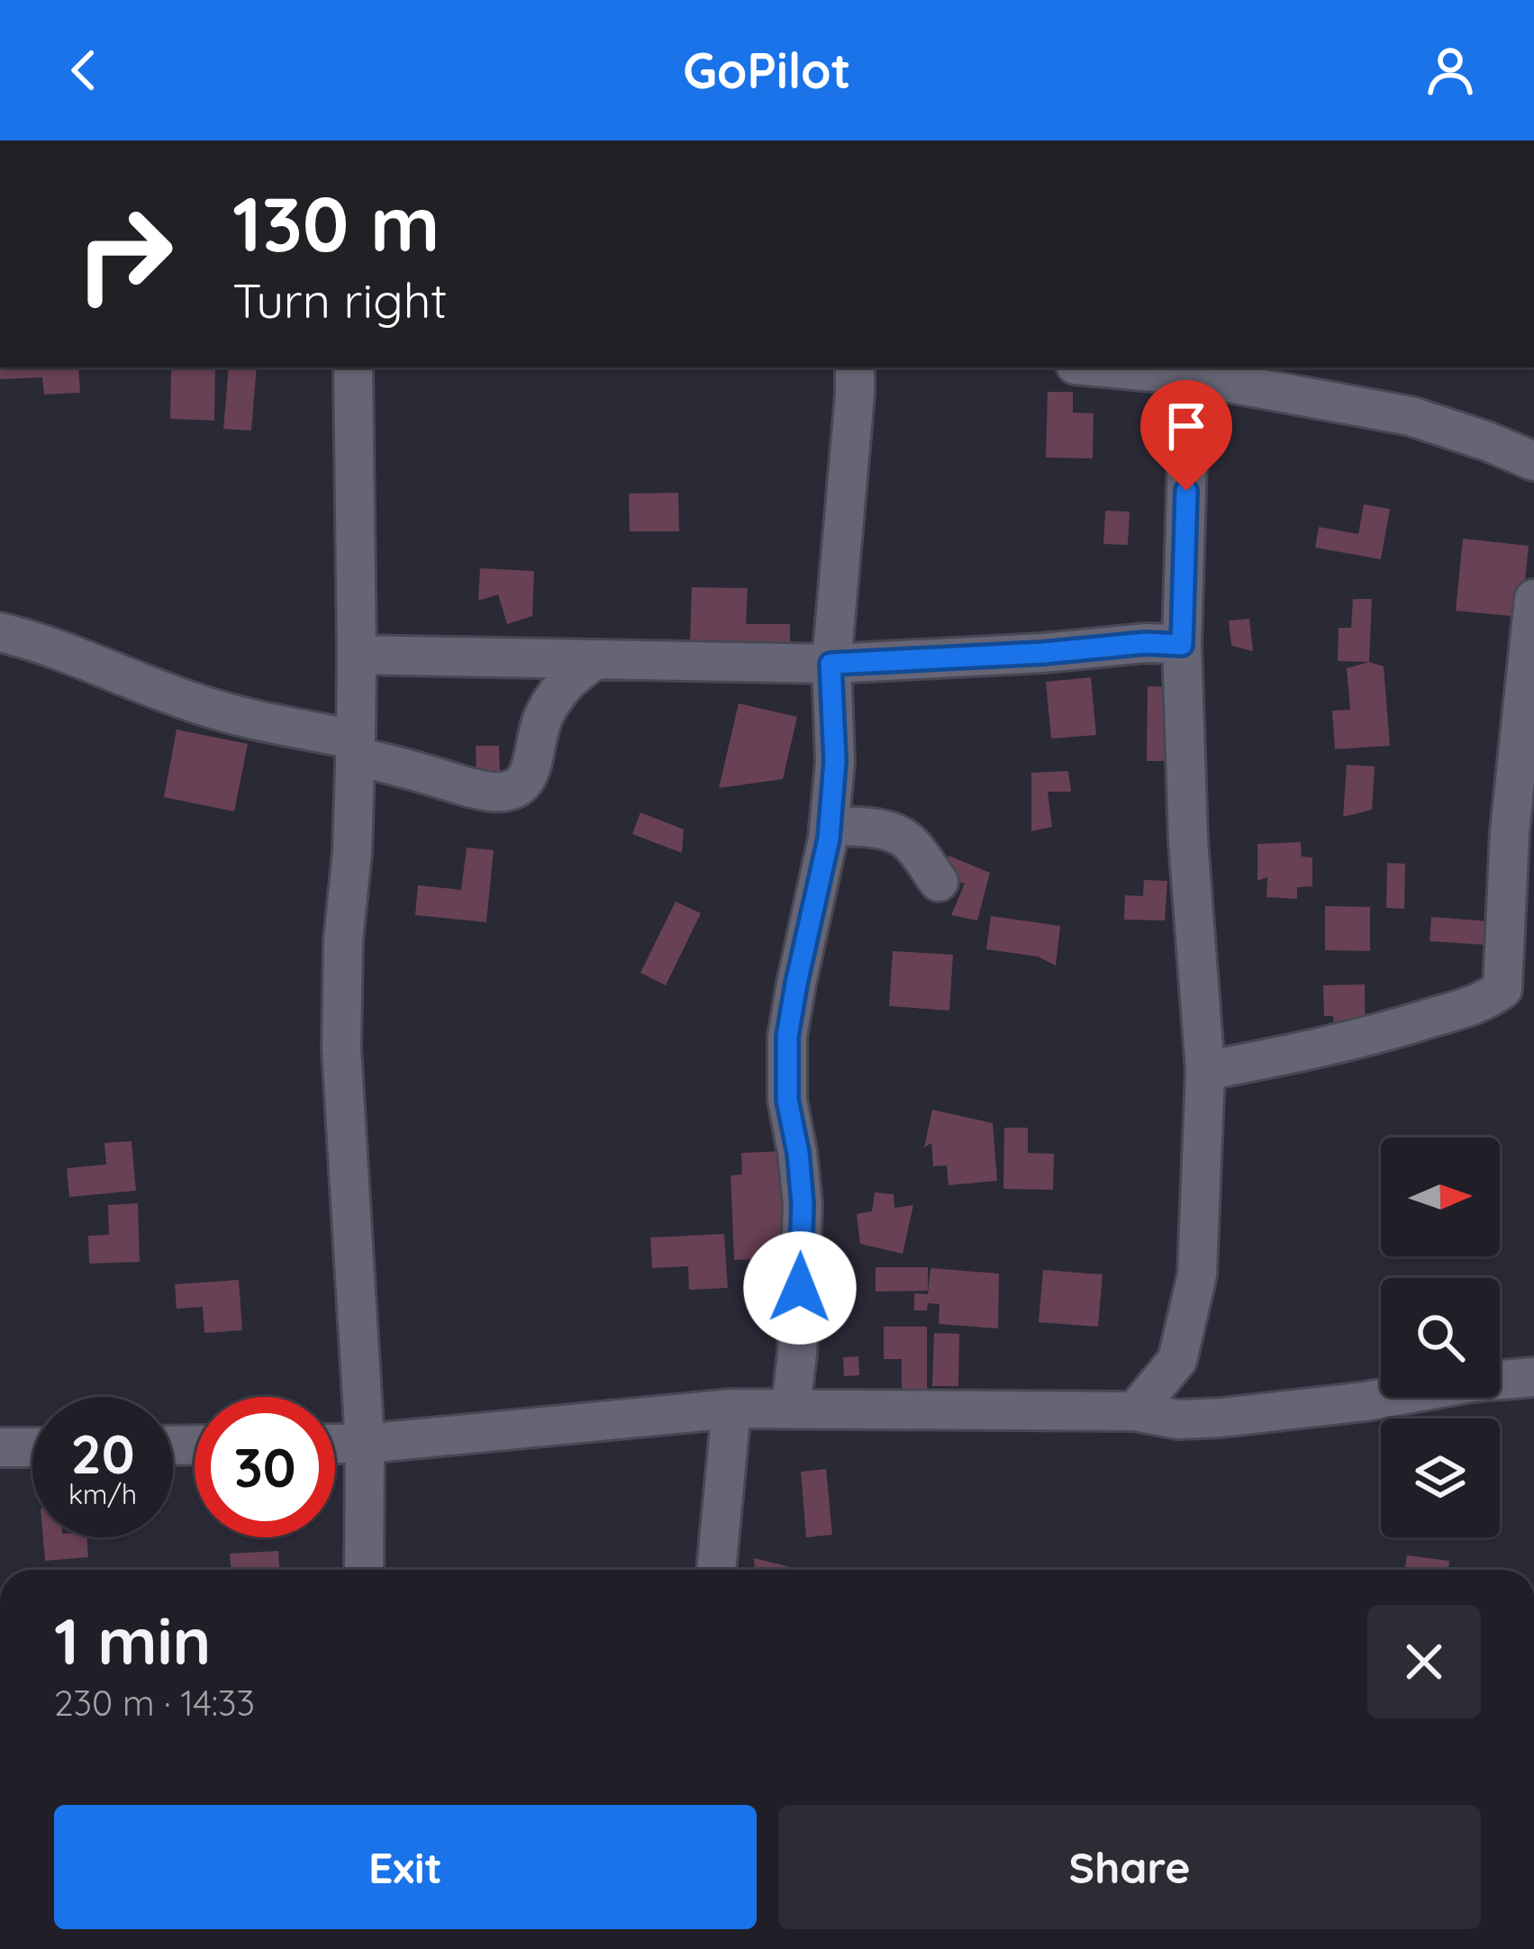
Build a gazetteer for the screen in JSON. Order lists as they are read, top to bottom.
{
  "north": "right",
  "page": {
    "header": "GoPilot",
    "turn": ["130 m", "Turn right"],
    "speed": "20 km/h",
    "limit": "30",
    "heading": ["1 min", "230 m · 14:33"],
    "buttons": ["Exit", "Share"]
  }
}
